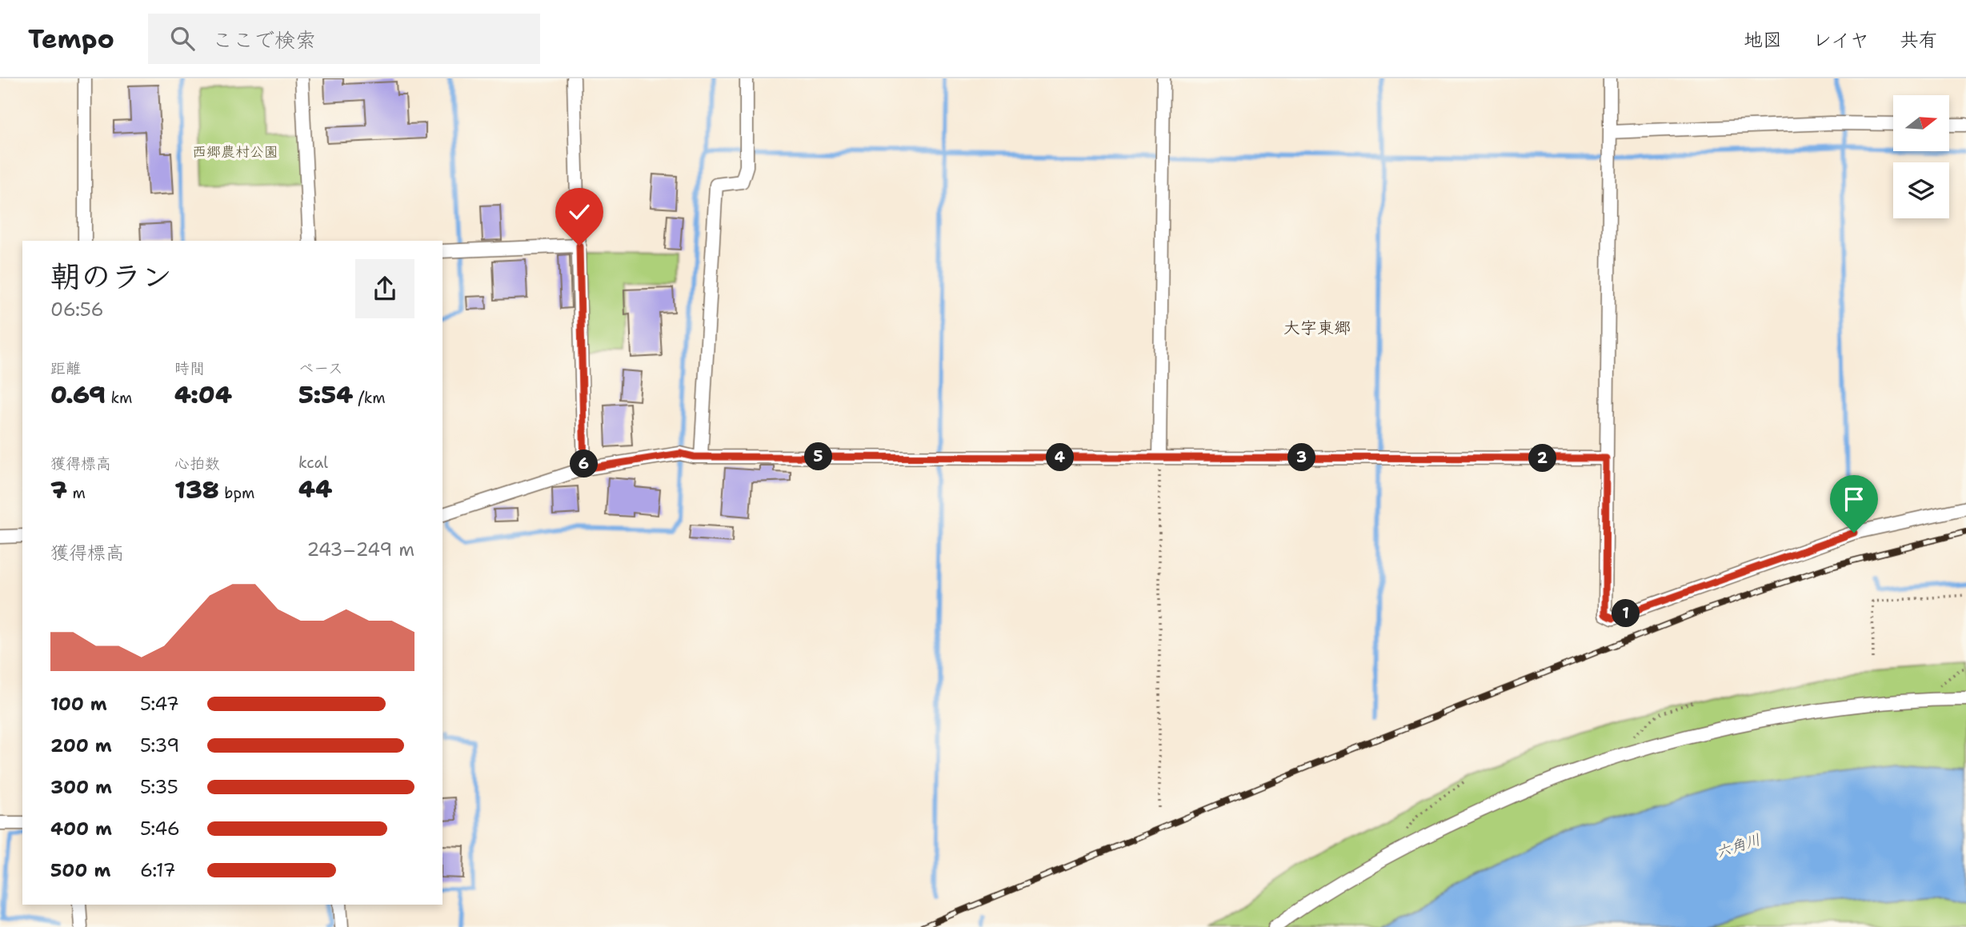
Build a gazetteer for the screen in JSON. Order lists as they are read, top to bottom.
{
  "districts": ["大字東郷"],
  "water": ["六角川"],
  "parks": ["西郷農村公園"],
  "north": "right",
  "page": {
    "header": "Tempo",
    "search": "ここで検索",
    "nav": ["地図", "レイヤ", "共有"],
    "heading": ["朝のラン", "06:56"],
    "stats": [
      ["距離", "0.69 km"],
      ["時間", "4:04"],
      ["ペース", "5:54 /km"],
      ["獲得標高", "7 m"],
      ["心拍数", "138 bpm"],
      ["kcal", "44"]
    ],
    "pins": [
      "5",
      "3",
      "4",
      "2",
      "6",
      "1"
    ],
    "chart": ["獲得標高", "243–249 m"],
    "list": [
      {
        "name": "100 m",
        "note": "5:47"
      },
      {
        "name": "200 m",
        "note": "5:39"
      },
      {
        "name": "300 m",
        "note": "5:35"
      },
      {
        "name": "400 m",
        "note": "5:46"
      },
      {
        "name": "500 m",
        "note": "6:17"
      }
    ]
  }
}
